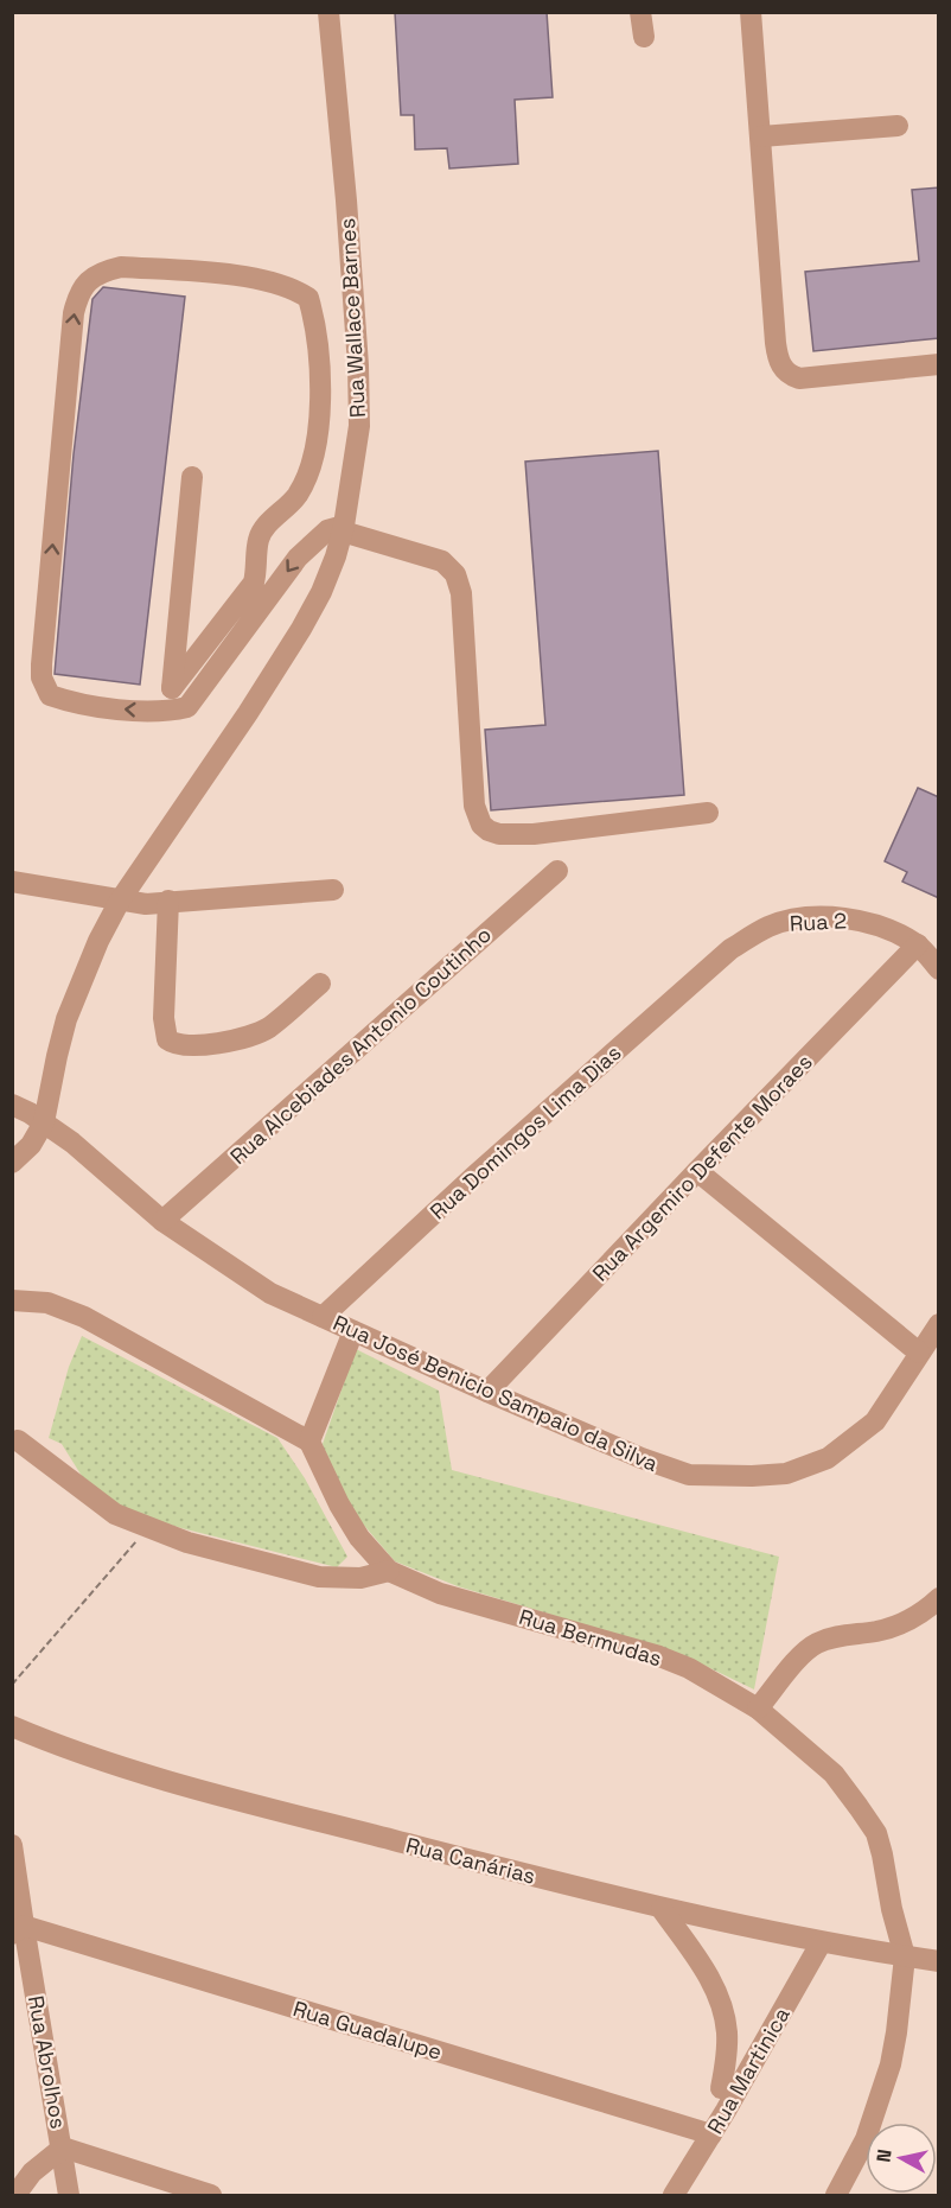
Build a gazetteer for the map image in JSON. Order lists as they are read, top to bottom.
{
  "streets": {
    "street": [
      "Rua Wallace Barnes",
      "Rua 2",
      "Rua Alcebiades Antonio Coutinho",
      "Rua Domingos Lima Dias",
      "Rua Argemiro Defente Moraes",
      "Rua José Benicio Sampaio da Silva",
      "Rua Bermudas",
      "Rua Canárias",
      "Rua Guadalupe",
      "Rua Abrolhos",
      "Rua Martinica"
    ]
  },
  "crossings": [
    ["Rua Wallace Barnes", "Rua José Benicio Sampaio da Silva"],
    ["Rua 2", "Rua Domingos Lima Dias"],
    ["Rua 2", "Rua Argemiro Defente Moraes"],
    ["Rua Alcebiades Antonio Coutinho", "Rua José Benicio Sampaio da Silva"],
    ["Rua Domingos Lima Dias", "Rua José Benicio Sampaio da Silva"],
    ["Rua Argemiro Defente Moraes", "Rua José Benicio Sampaio da Silva"],
    ["Rua Bermudas", "Rua Canárias"],
    ["Rua Canárias", "Rua Martinica"],
    ["Rua Guadalupe", "Rua Abrolhos"],
    ["Rua Guadalupe", "Rua Martinica"]
  ],
  "north": "left"
}
